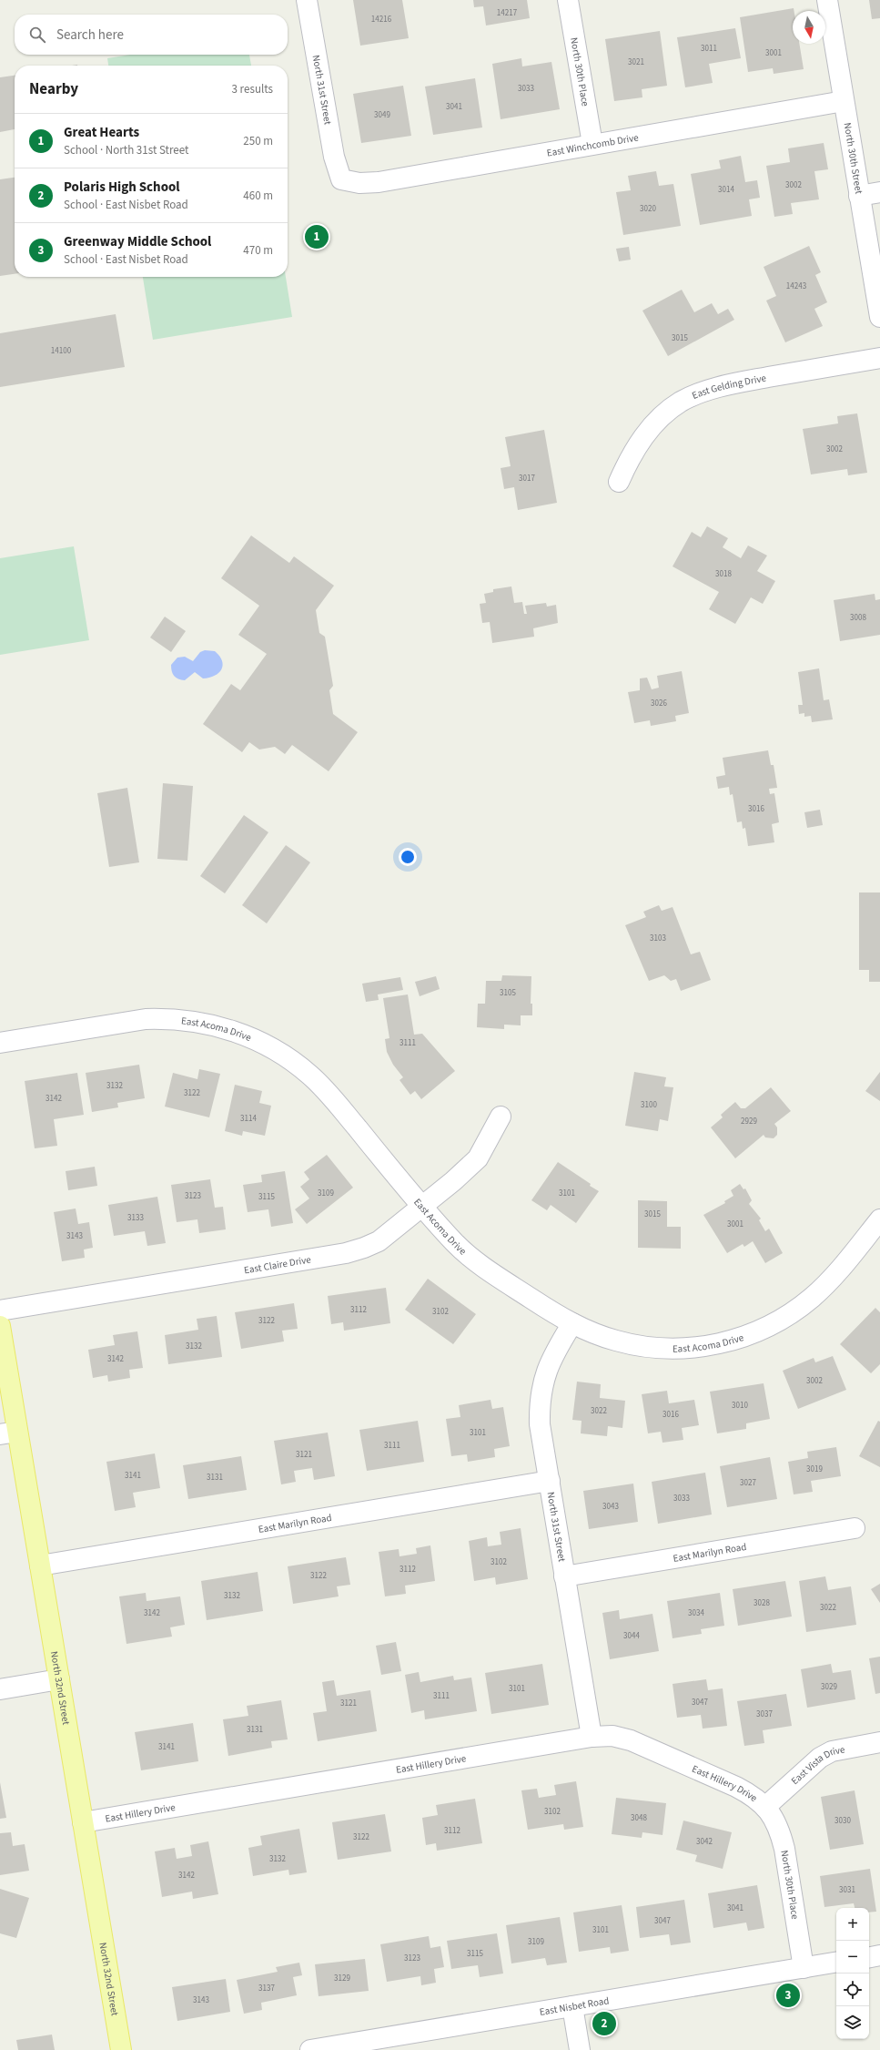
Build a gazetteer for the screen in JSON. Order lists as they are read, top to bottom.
{
  "streets": {
    "main road": ["North 32nd Street"],
    "street": [
      "North 30th Place",
      "North 31st Street",
      "East Winchcomb Drive",
      "North 30th Street",
      "East Gelding Drive",
      "East Acoma Drive",
      "East Claire Drive",
      "East Marilyn Road",
      "East Hillery Drive",
      "East Vista Drive",
      "East Nisbet Road"
    ]
  },
  "crossings": [
    ["North 30th Place", "East Winchcomb Drive"],
    ["North 30th Place", "East Hillery Drive"],
    ["North 30th Place", "East Vista Drive"],
    ["North 30th Place", "East Nisbet Road"],
    ["North 31st Street", "East Winchcomb Drive"],
    ["North 31st Street", "East Acoma Drive"],
    ["North 31st Street", "East Marilyn Road"],
    ["North 31st Street", "East Hillery Drive"],
    ["East Winchcomb Drive", "North 30th Street"],
    ["East Acoma Drive", "East Claire Drive"],
    ["East Marilyn Road", "North 32nd Street"],
    ["North 32nd Street", "East Hillery Drive"],
    ["East Hillery Drive", "East Vista Drive"]
  ],
  "house_numbers": [
    "14217",
    "14216",
    "3011",
    "3001",
    "3021",
    "3033",
    "3041",
    "3049",
    "3002",
    "3014",
    "3020",
    "14243",
    "3015",
    "14100",
    "3002",
    "3017",
    "3018",
    "3008",
    "3026",
    "3016",
    "3103",
    "3105",
    "3111",
    "3132",
    "3122",
    "3142",
    "3100",
    "3114",
    "2929",
    "3109",
    "3101",
    "3123",
    "3115",
    "3015",
    "3133",
    "3001",
    "3143",
    "3112",
    "3102",
    "3122",
    "3132",
    "3142",
    "3002",
    "3010",
    "3022",
    "3016",
    "3101",
    "3111",
    "3121",
    "3019",
    "3141",
    "3131",
    "3027",
    "3033",
    "3043",
    "3102",
    "3112",
    "3122",
    "3132",
    "3028",
    "3022",
    "3142",
    "3034",
    "3044",
    "3029",
    "3101",
    "3111",
    "3047",
    "3121",
    "3037",
    "3131",
    "3141",
    "3102",
    "3048",
    "3030",
    "3112",
    "3122",
    "3042",
    "3132",
    "3142",
    "3031",
    "3041",
    "3047",
    "3101",
    "3109",
    "3115",
    "3123",
    "3129",
    "3137",
    "3143"
  ],
  "north": "bottom",
  "page": {
    "search": "Search here",
    "heading": ["Nearby", "3 results"],
    "list": [
      {
        "mark": "1",
        "name": "Great Hearts",
        "note": "School · North 31st Street",
        "value": "250 m"
      },
      {
        "mark": "2",
        "name": "Polaris High School",
        "note": "School · East Nisbet Road",
        "value": "460 m"
      },
      {
        "mark": "3",
        "name": "Greenway Middle School",
        "note": "School · East Nisbet Road",
        "value": "470 m"
      }
    ],
    "pins": ["1", "3", "2"],
    "map_buttons": ["+", "−"]
  }
}
